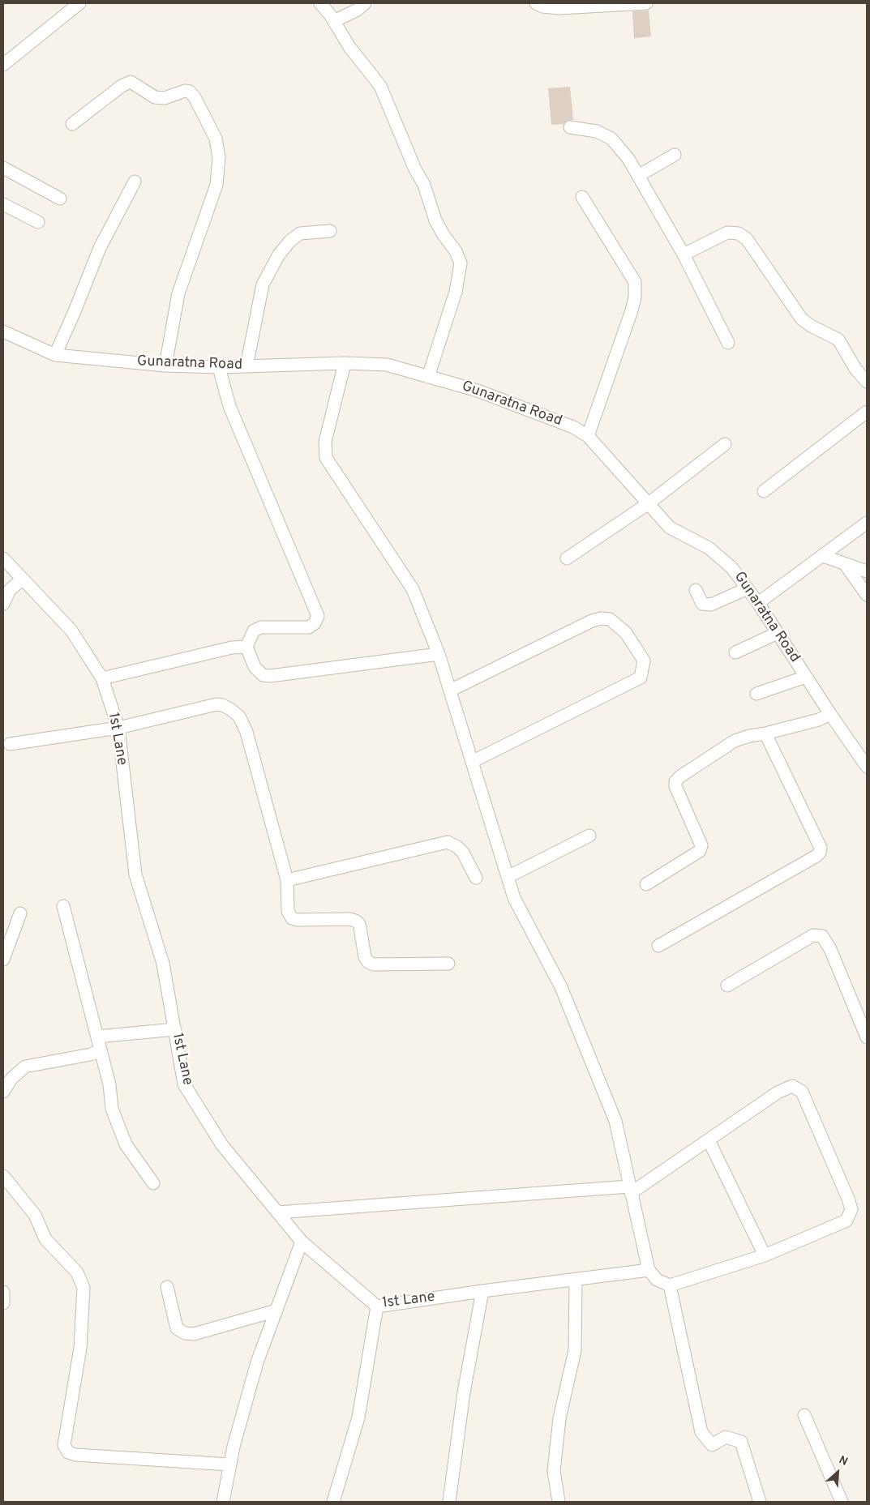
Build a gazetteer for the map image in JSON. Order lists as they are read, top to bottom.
{
  "streets": {
    "street": ["Gunaratna Road", "1st Lane"]
  },
  "north": "top right"
}
